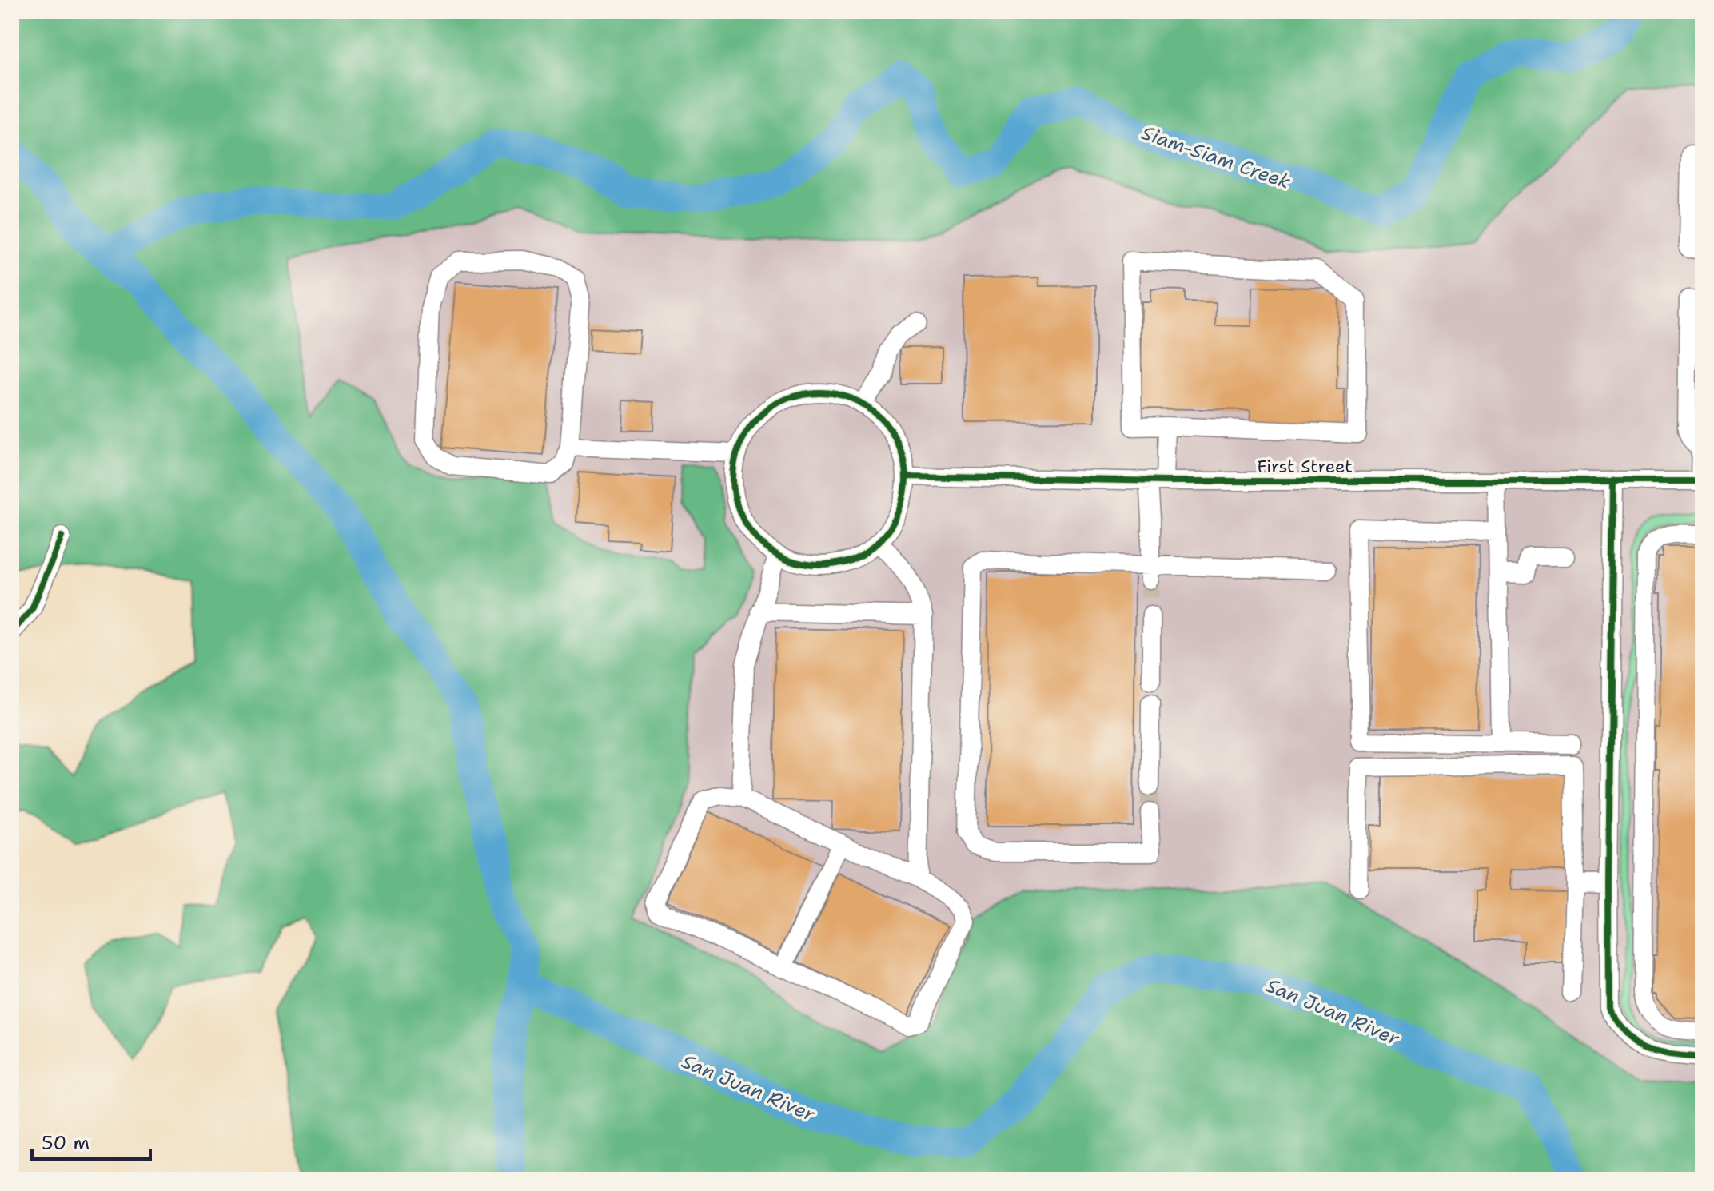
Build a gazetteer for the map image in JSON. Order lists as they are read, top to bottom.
{
  "streets": {
    "street": ["First Street"]
  },
  "water": ["Siam-Siam Creek", "San Juan River"],
  "scale_bar": "50 m"
}
